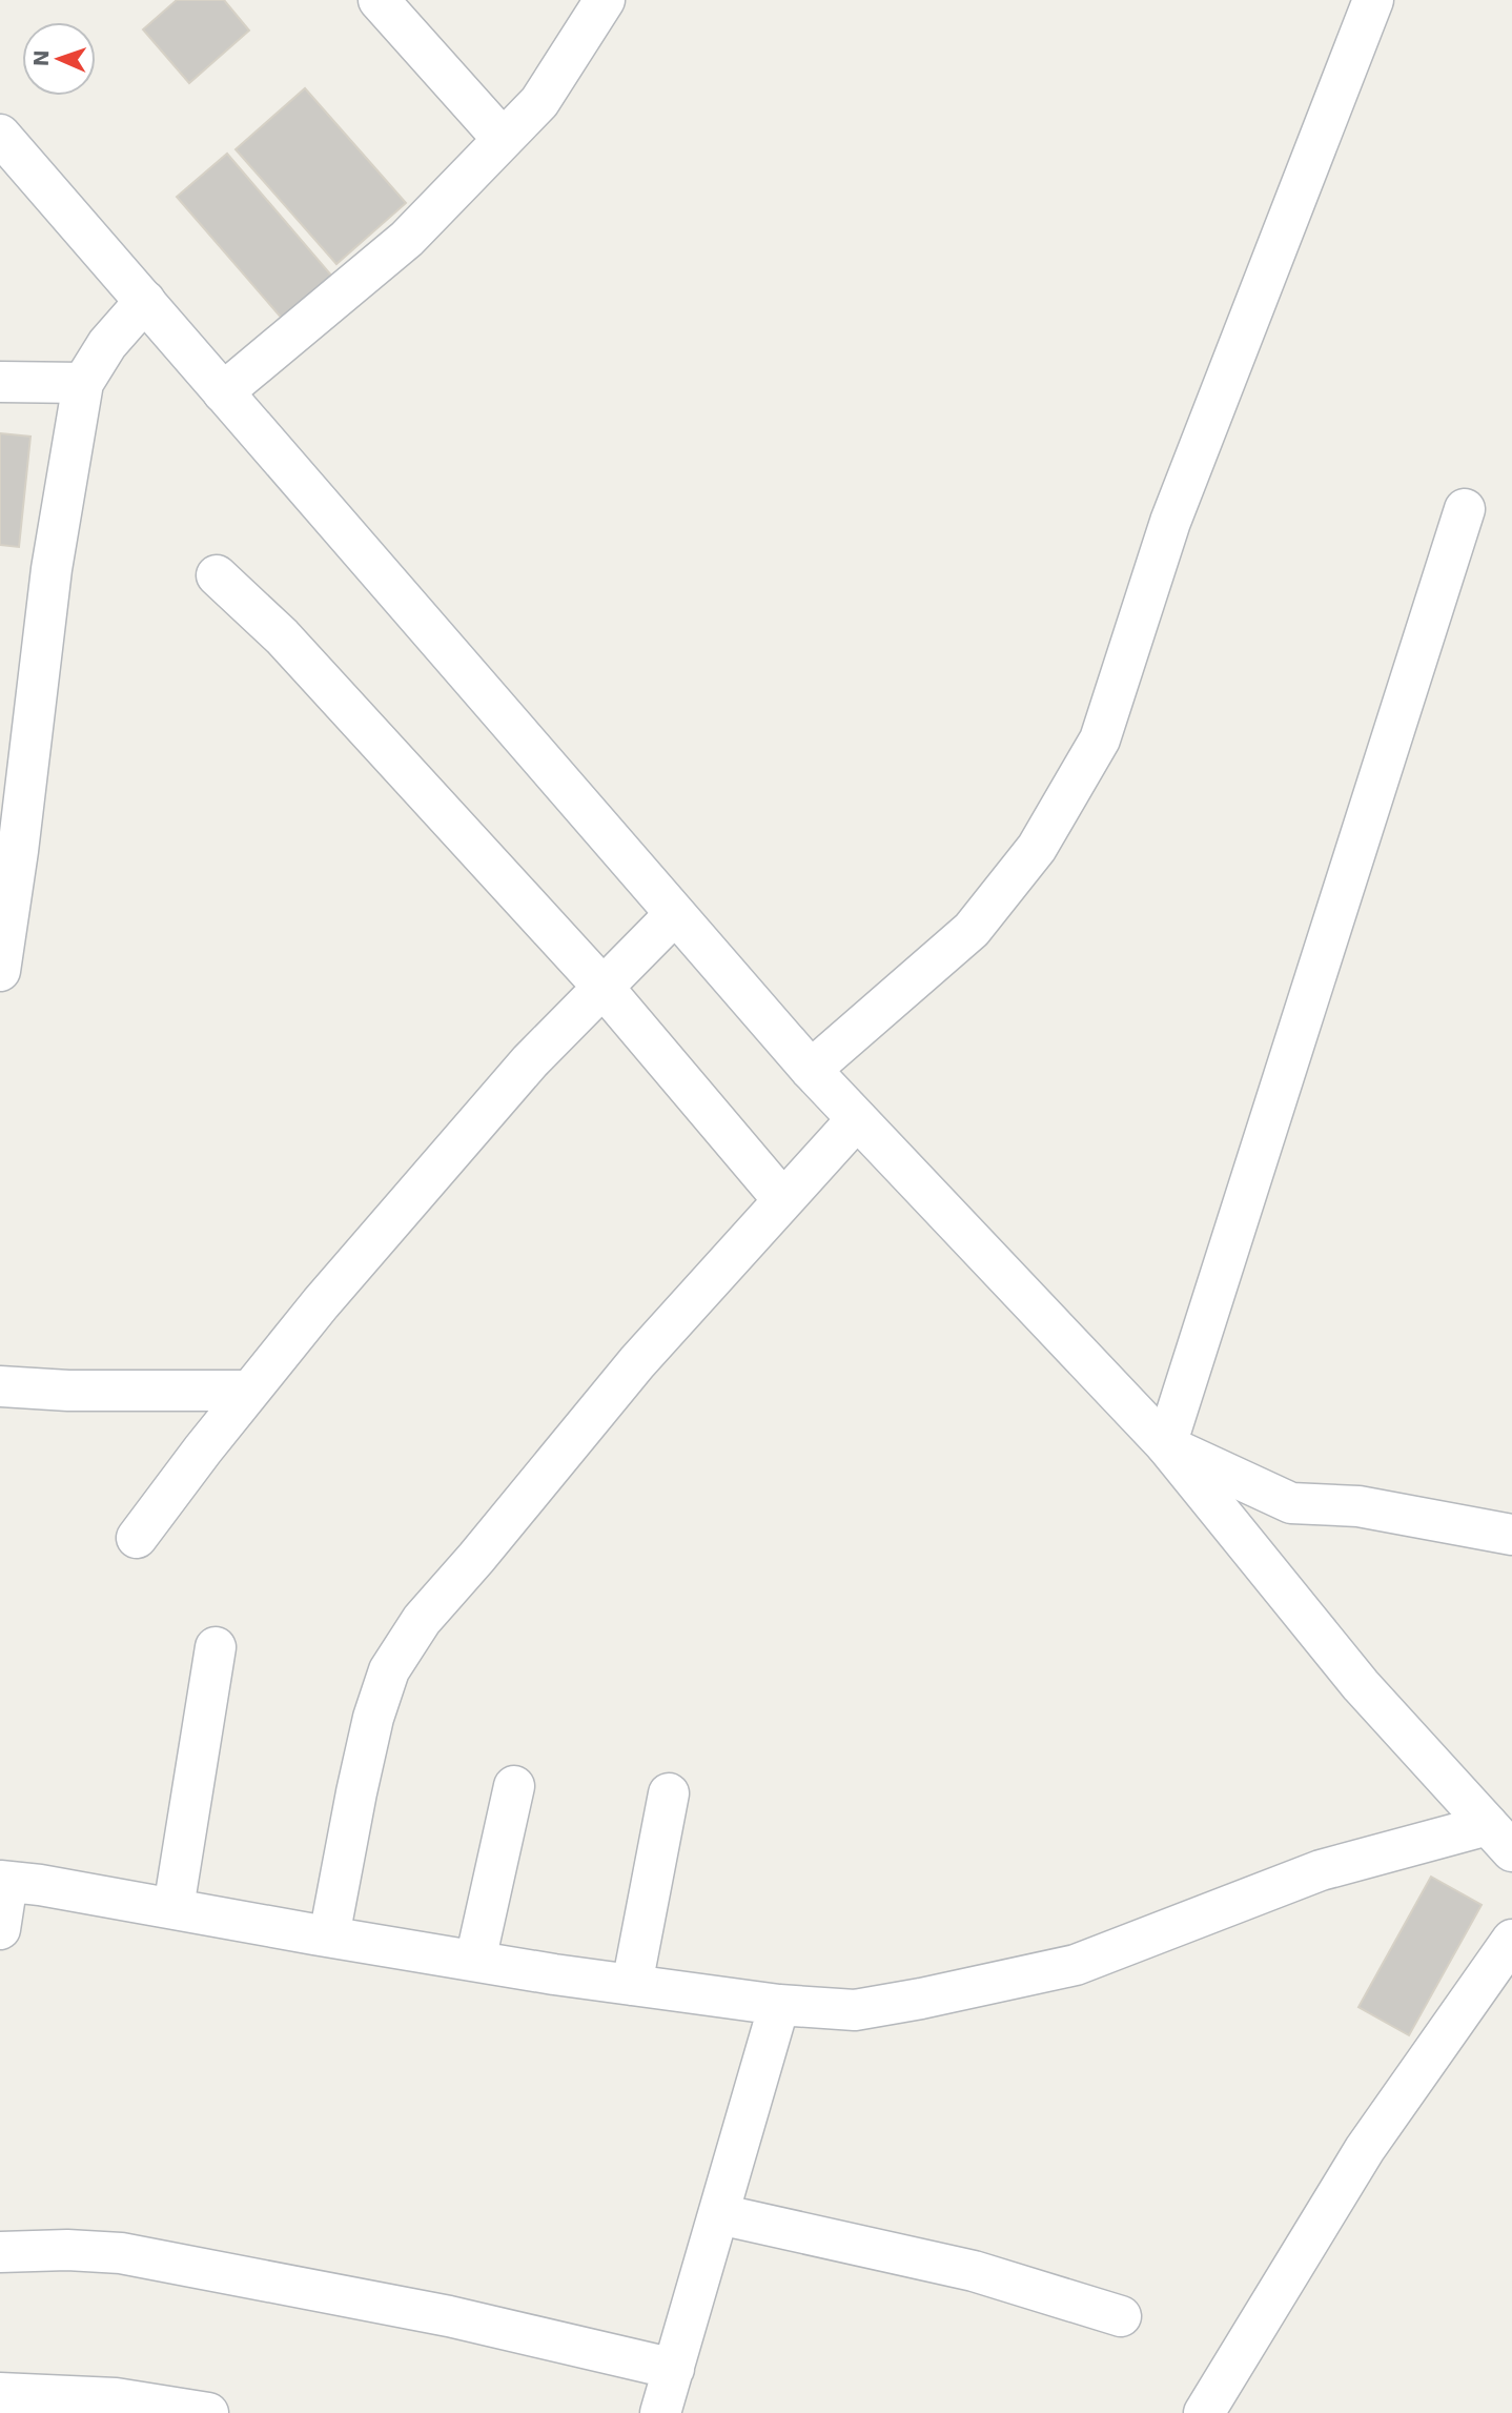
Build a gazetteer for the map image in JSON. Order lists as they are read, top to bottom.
{
  "north": "left"
}
